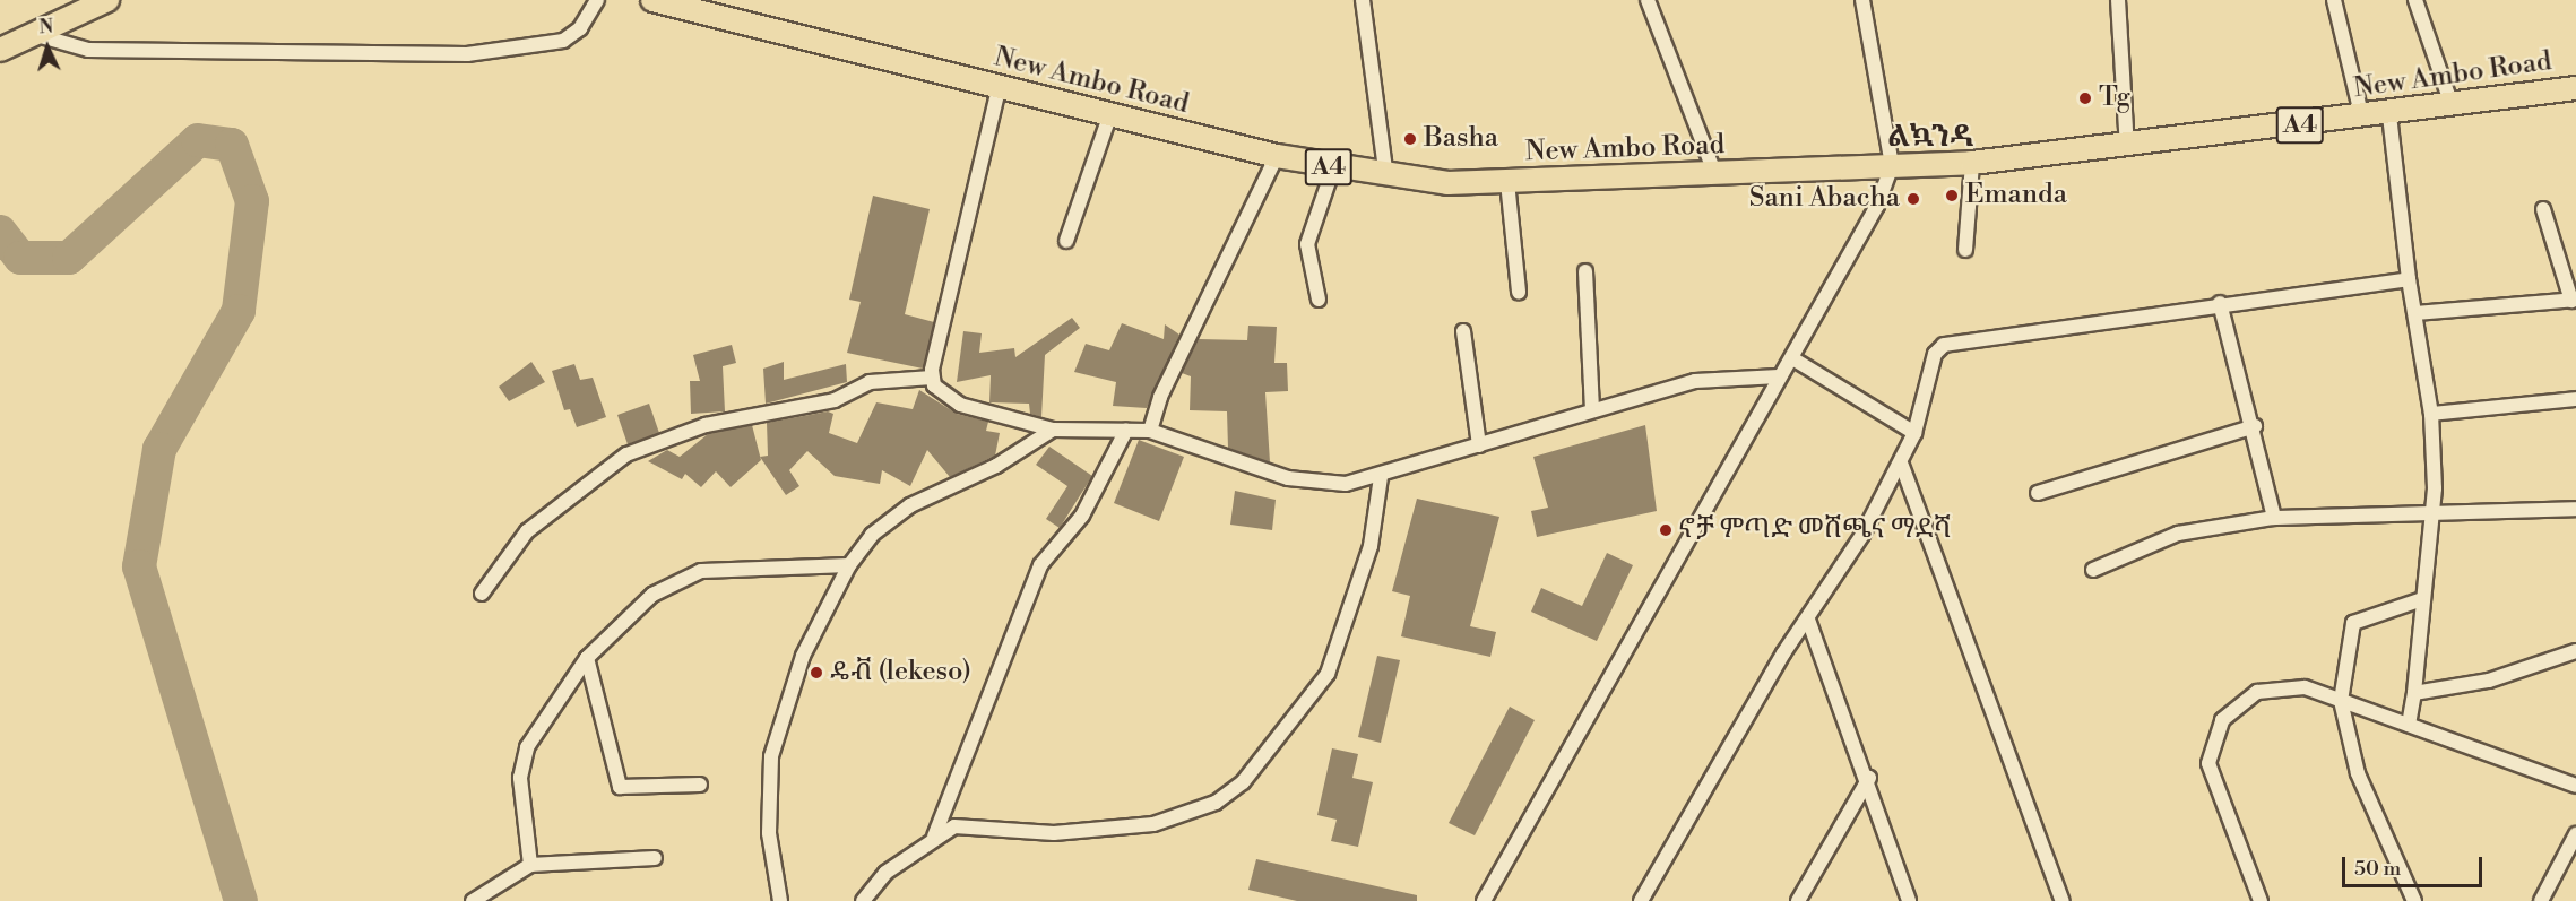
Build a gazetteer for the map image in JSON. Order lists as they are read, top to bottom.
{
  "streets": {
    "main road": ["New Ambo Road", "A4"]
  },
  "districts": ["ልኳንዳ"],
  "places": [
    "Tg",
    "Basha",
    "Emanda",
    "Sani Abacha",
    "ኖቻ ምጣድ መሸጫና ማደሻ",
    "ዴቭ (lekeso)"
  ],
  "scale_bar": "50 m",
  "north": "top"
}
